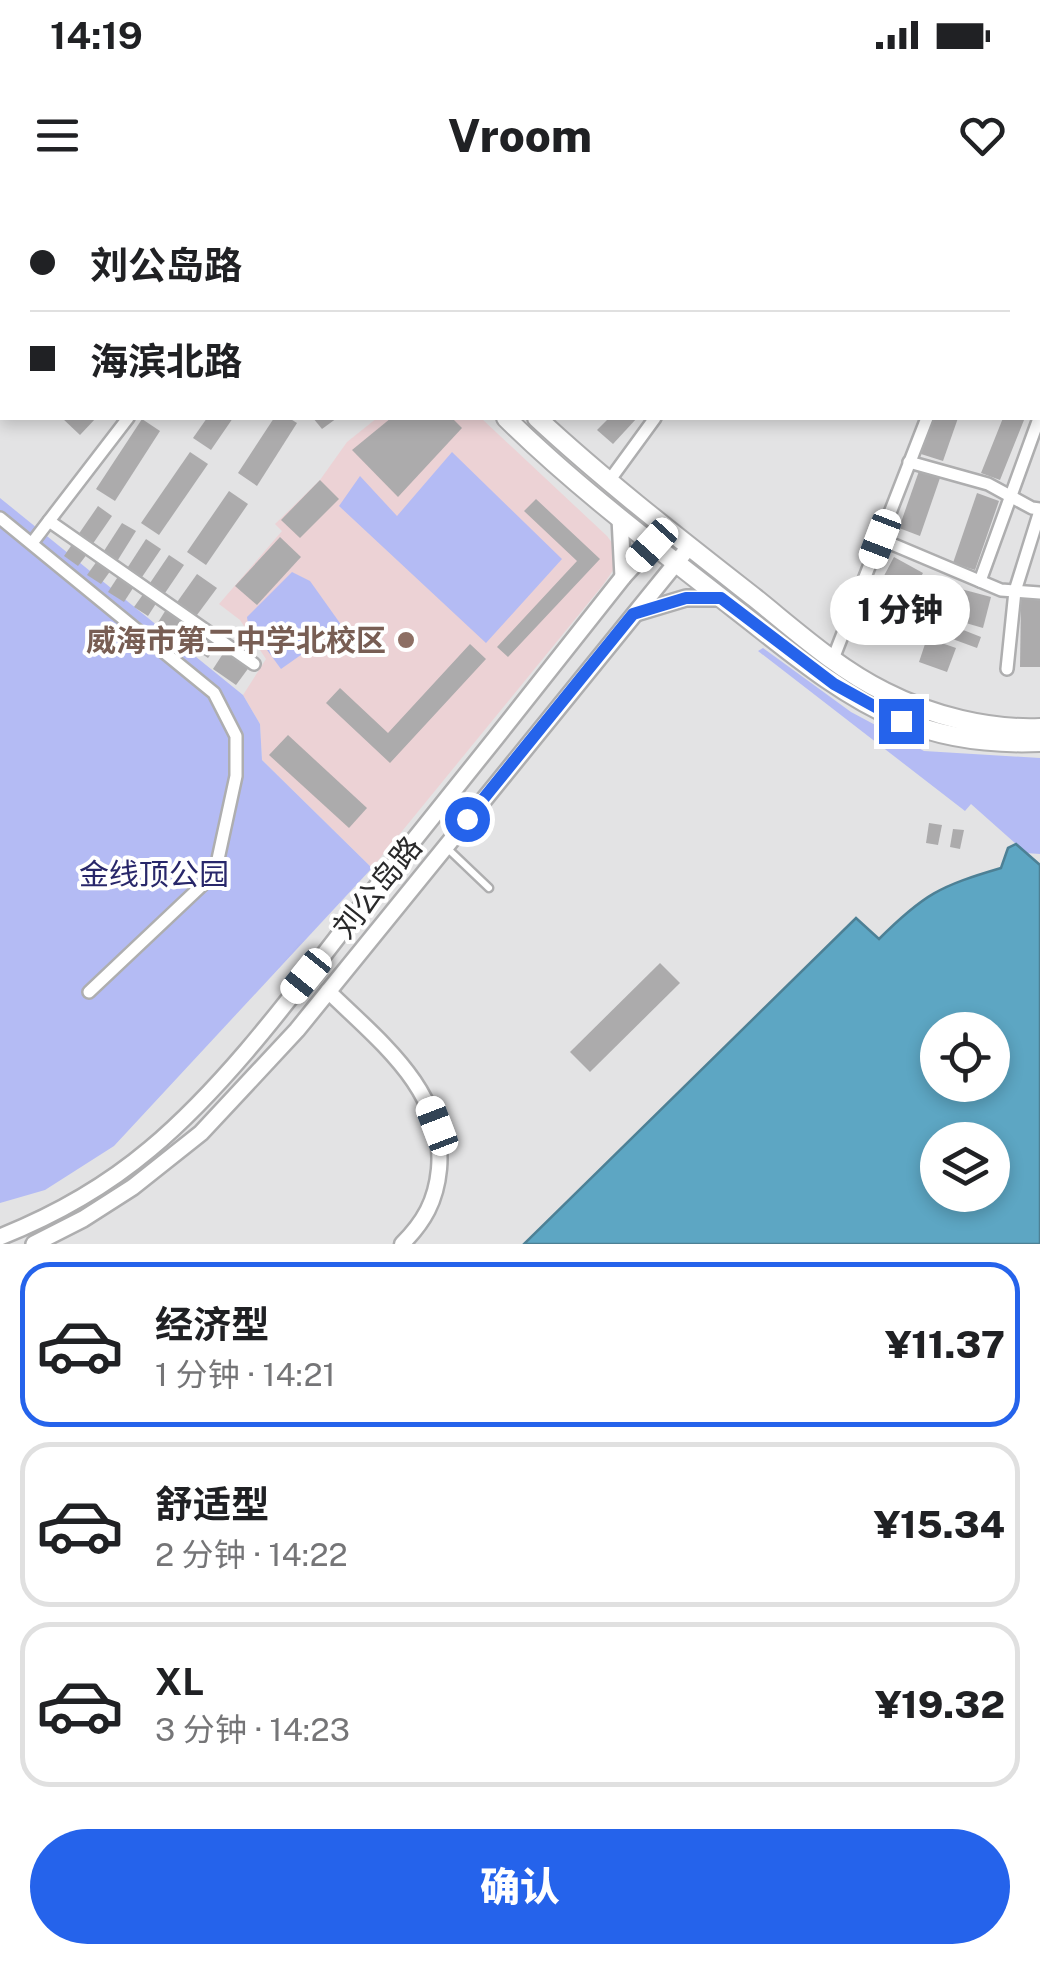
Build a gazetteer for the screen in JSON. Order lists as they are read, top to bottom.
{
  "streets": {
    "main road": ["刘公岛路"]
  },
  "parks": ["金线顶公园"],
  "places": ["威海市第二中学北校区"],
  "page": {
    "status": "14:19",
    "header": "Vroom",
    "banner": ["刘公岛路", "海滨北路"],
    "bubble": "1 分钟",
    "list": [
      {
        "name": "经济型",
        "note": "1 分钟 · 14:21",
        "value": "¥11.37"
      },
      {
        "name": "舒适型",
        "note": "2 分钟 · 14:22",
        "value": "¥15.34"
      },
      {
        "name": "XL",
        "note": "3 分钟 · 14:23",
        "value": "¥19.32"
      }
    ],
    "buttons": "确认"
  }
}
